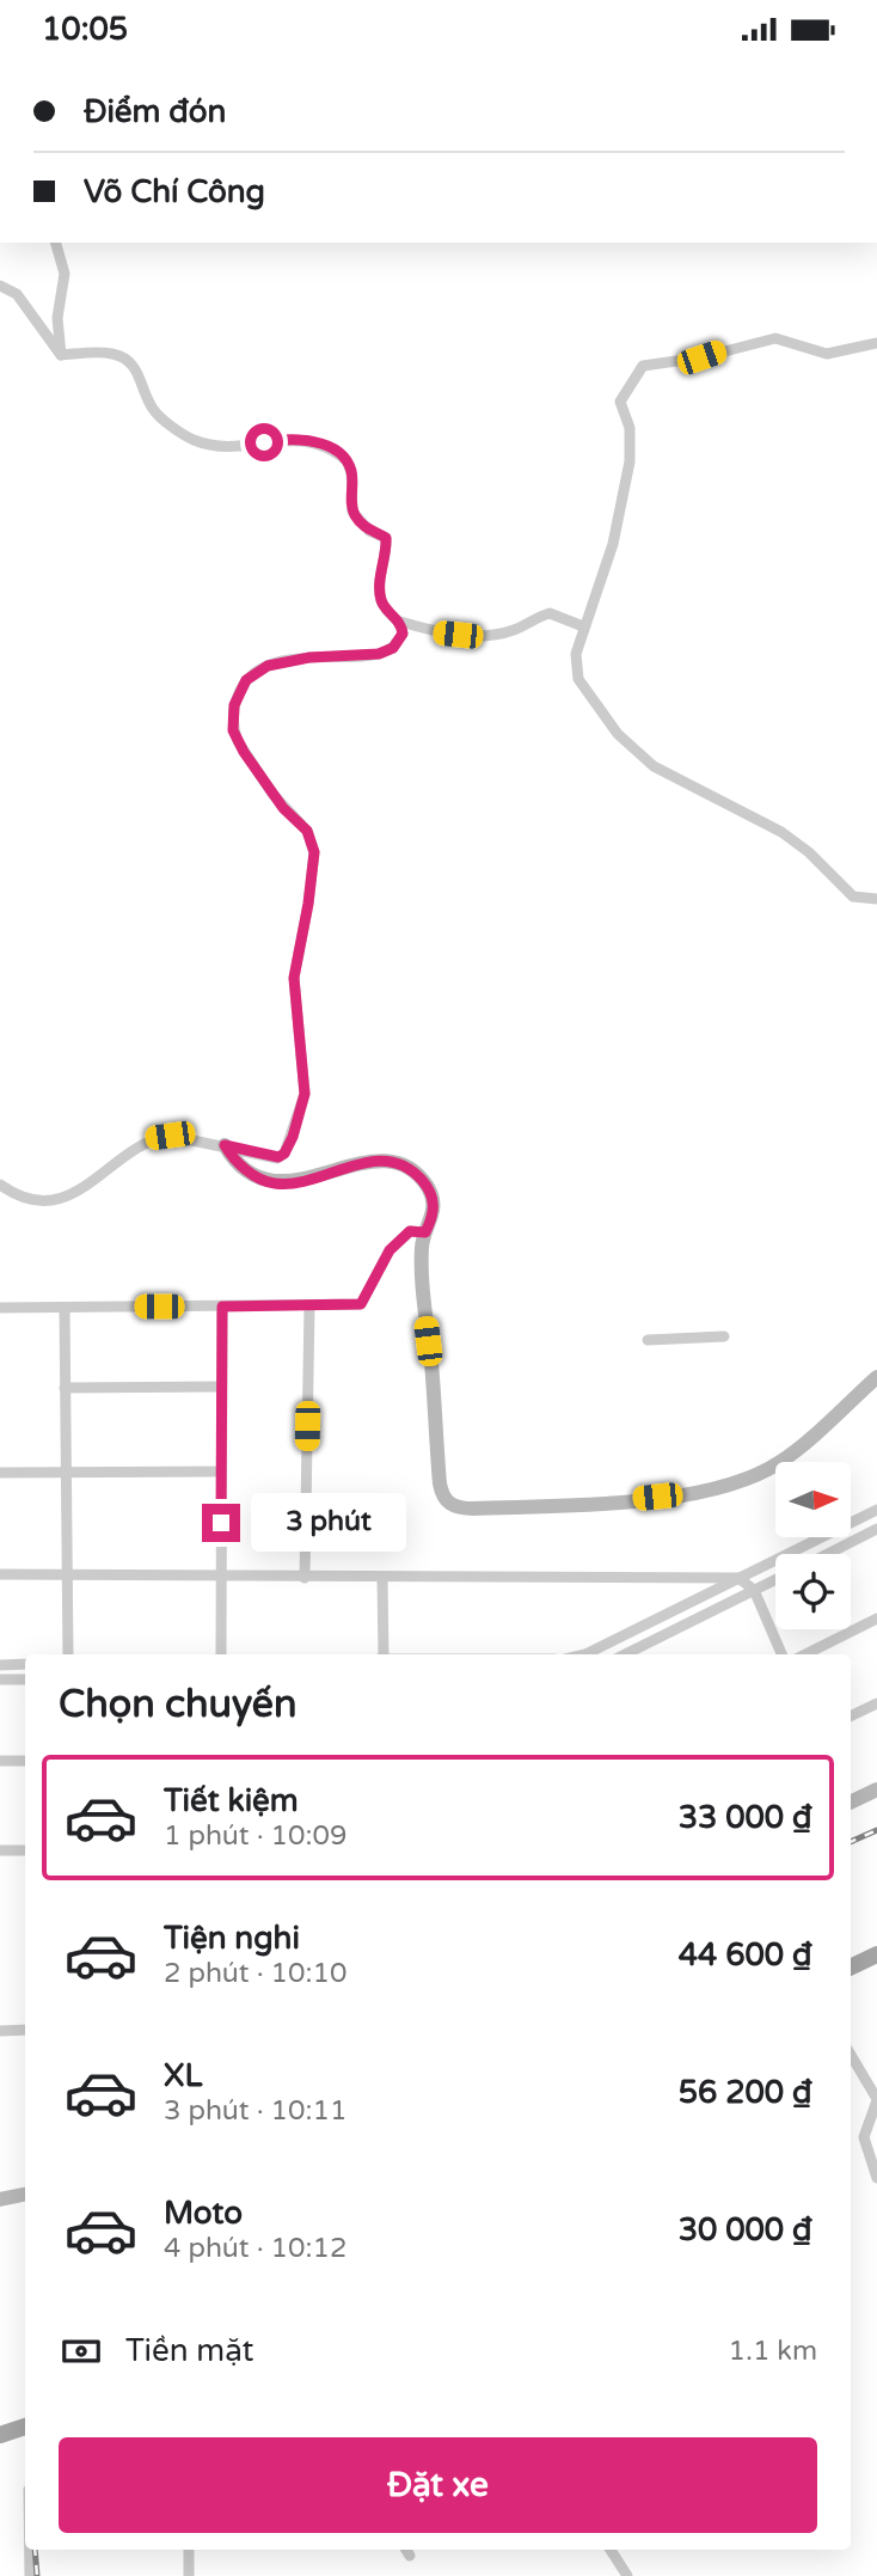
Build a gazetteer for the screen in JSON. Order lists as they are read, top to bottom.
{
  "north": "right",
  "page": {
    "status": "10:05",
    "banner": ["Điểm đón", "Võ Chí Công"],
    "bubble": "3 phút",
    "heading": "Chọn chuyến",
    "list": [
      {
        "name": "Tiết kiệm",
        "note": "1 phút · 10:09",
        "value": "33 000 ₫"
      },
      {
        "name": "Tiện nghi",
        "note": "2 phút · 10:10",
        "value": "44 600 ₫"
      },
      {
        "name": "XL",
        "note": "3 phút · 10:11",
        "value": "56 200 ₫"
      },
      {
        "name": "Moto",
        "note": "4 phút · 10:12",
        "value": "30 000 ₫"
      }
    ],
    "pay": ["Tiền mặt", "1.1 km"],
    "buttons": "Đặt xe"
  }
}
